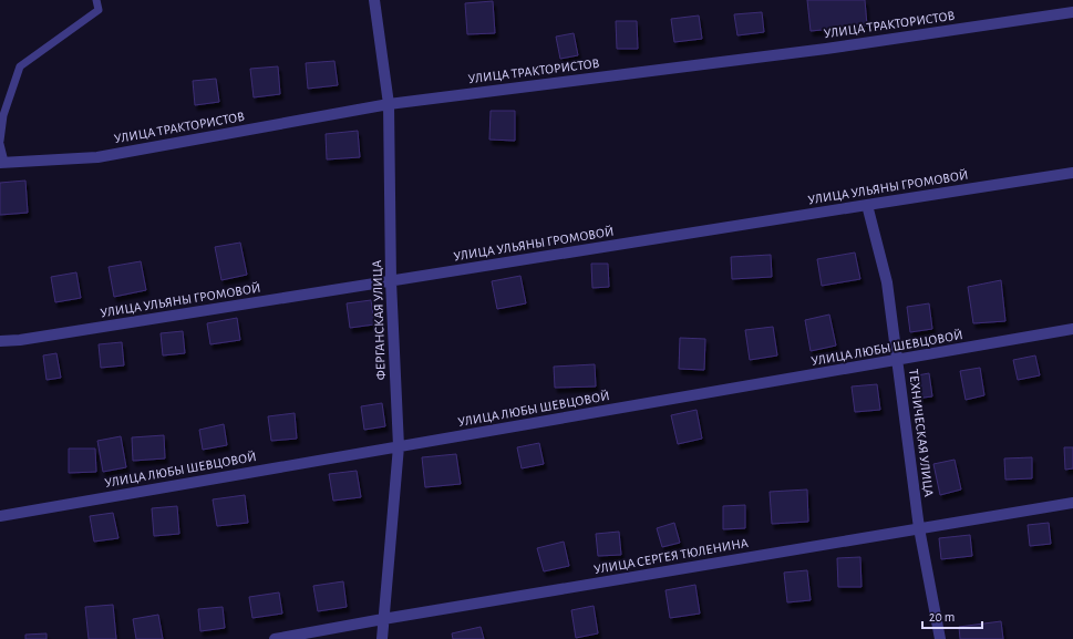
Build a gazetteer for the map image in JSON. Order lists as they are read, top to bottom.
{
  "streets": {
    "street": [
      "УЛИЦА ТРАКТОРИСТОВ",
      "УЛИЦА УЛЬЯНЫ ГРОМОВОЙ",
      "ФЕРГАНСКАЯ УЛИЦА",
      "УЛИЦА ЛЮБЫ ШЕВЦОВОЙ",
      "ТЕХНИЧЕСКАЯ УЛИЦА",
      "УЛИЦА СЕРГЕЯ ТЮЛЕНИНА"
    ]
  },
  "crossings": [
    ["УЛИЦА ТРАКТОРИСТОВ", "ФЕРГАНСКАЯ УЛИЦА"],
    ["УЛИЦА УЛЬЯНЫ ГРОМОВОЙ", "ФЕРГАНСКАЯ УЛИЦА"],
    ["УЛИЦА УЛЬЯНЫ ГРОМОВОЙ", "ТЕХНИЧЕСКАЯ УЛИЦА"],
    ["ФЕРГАНСКАЯ УЛИЦА", "УЛИЦА ЛЮБЫ ШЕВЦОВОЙ"],
    ["ФЕРГАНСКАЯ УЛИЦА", "УЛИЦА СЕРГЕЯ ТЮЛЕНИНА"],
    ["УЛИЦА ЛЮБЫ ШЕВЦОВОЙ", "ТЕХНИЧЕСКАЯ УЛИЦА"],
    ["ТЕХНИЧЕСКАЯ УЛИЦА", "УЛИЦА СЕРГЕЯ ТЮЛЕНИНА"]
  ],
  "scale_bar": "20 m"
}
